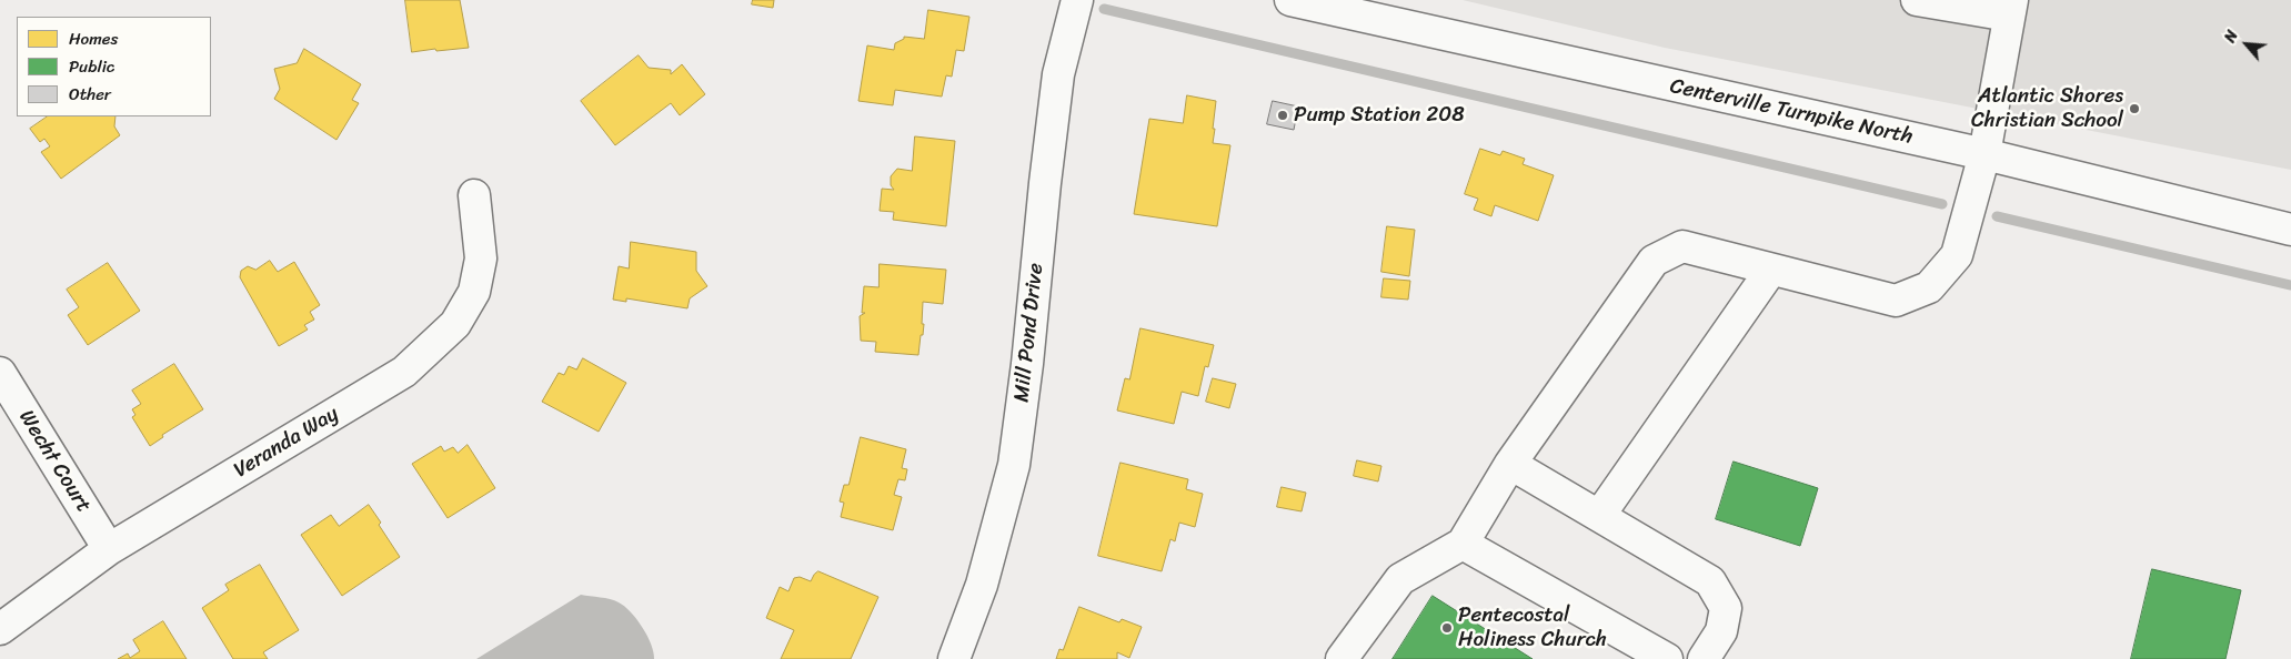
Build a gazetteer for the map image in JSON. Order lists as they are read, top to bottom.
{
  "streets": {
    "street": [
      "Centerville Turnpike North",
      "Mill Pond Drive",
      "Veranda Way",
      "Wecht Court"
    ]
  },
  "crossings": [
    ["Veranda Way", "Wecht Court"]
  ],
  "places": ["Atlantic Shores Christian School", "Pump Station 208", "Pentecostal Holiness Church"],
  "legend": ["Homes", "Public", "Other"],
  "north": "top left"
}
